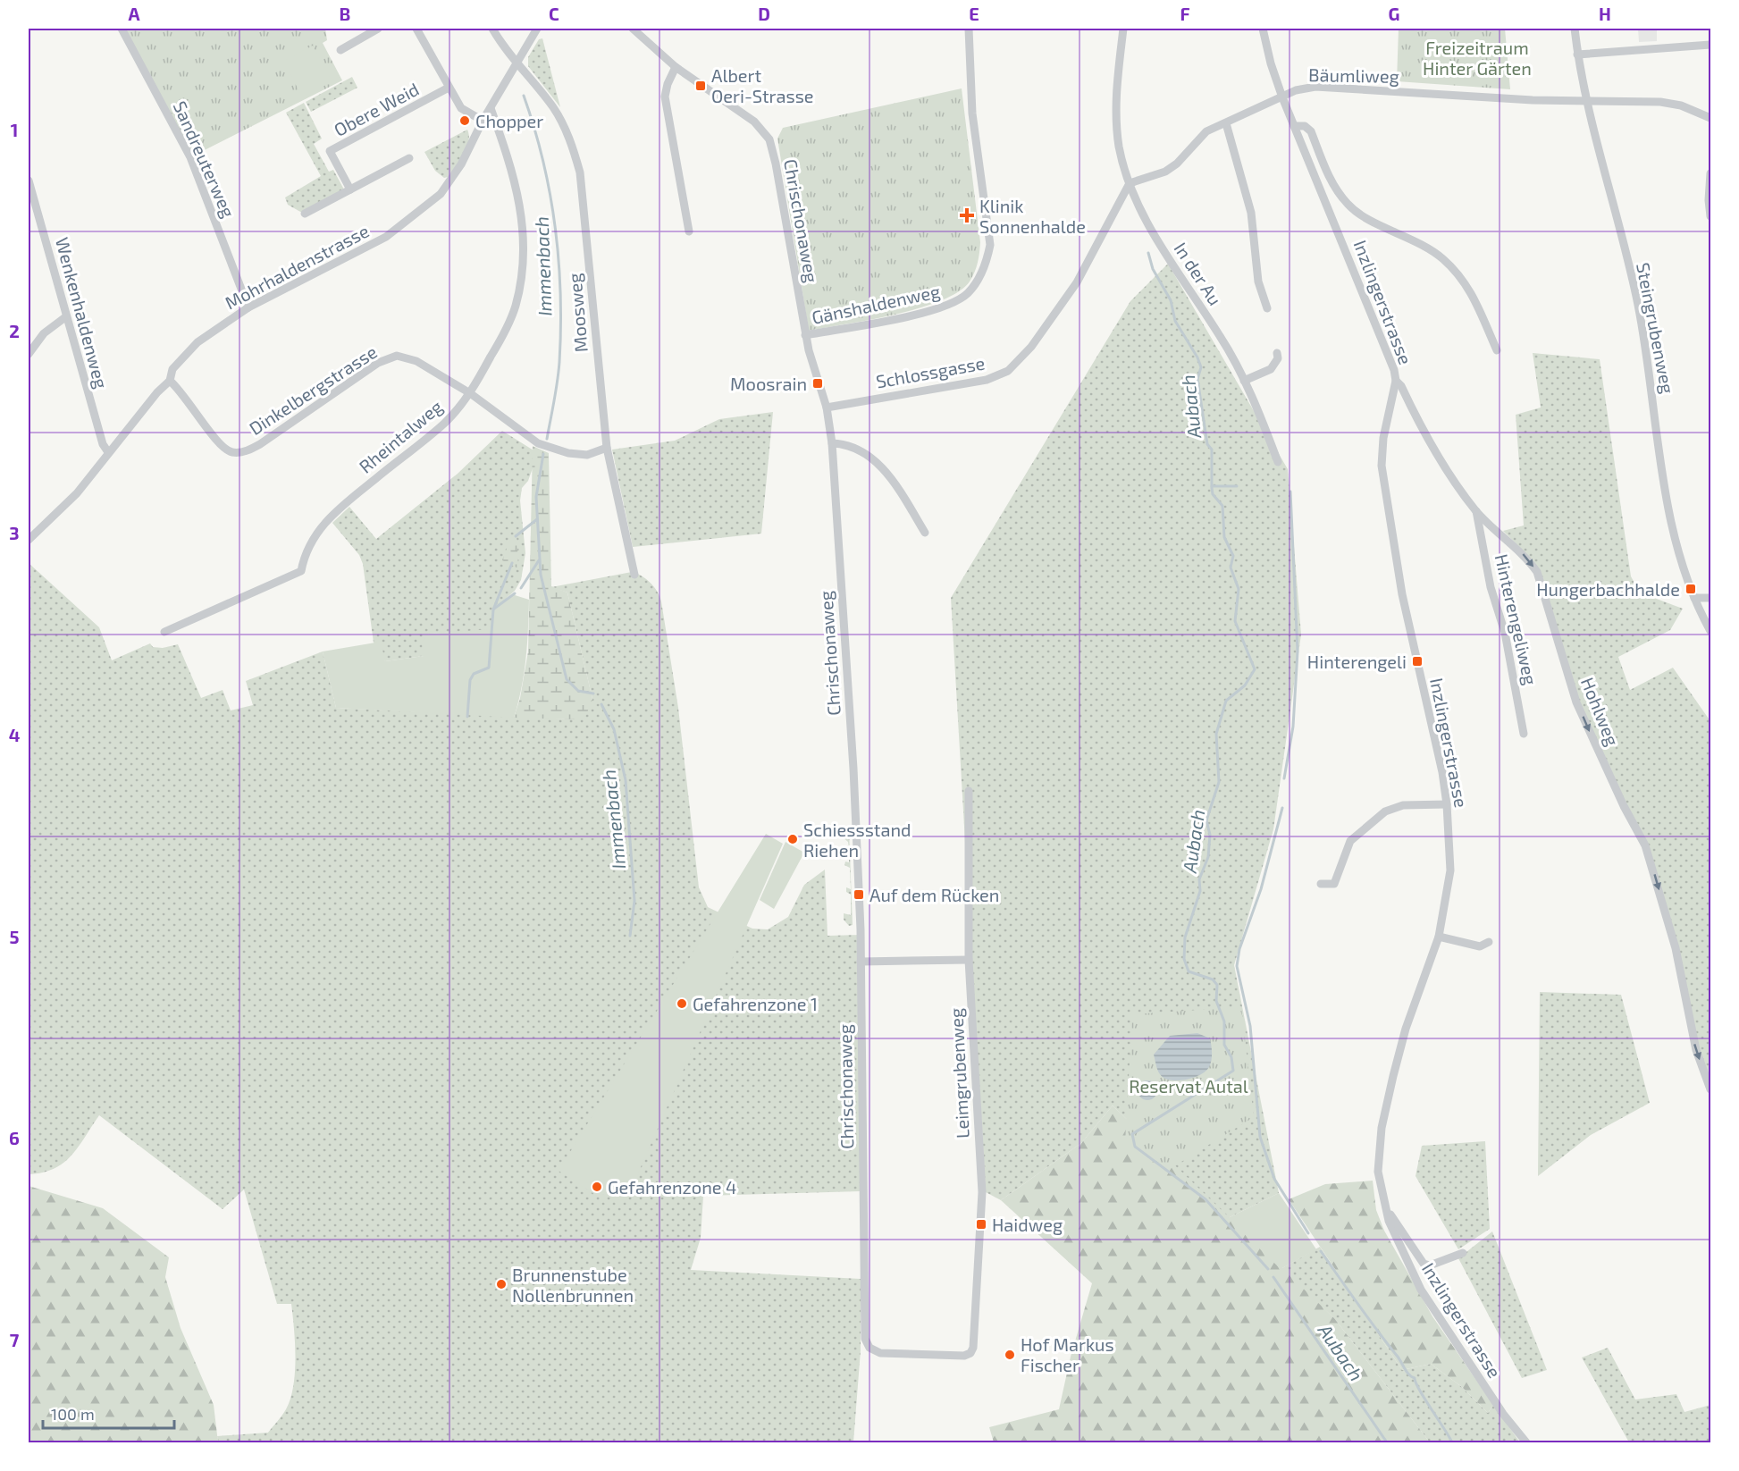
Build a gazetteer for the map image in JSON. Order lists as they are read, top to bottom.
{
  "streets": {
    "street": [
      "Bäumliweg",
      "Obere Weid",
      "Sandreuterweg",
      "Chrischonaweg",
      "Mohrhaldenstrasse",
      "In der Au",
      "Inzlingerstrasse",
      "Gänshaldenweg",
      "Wenkenhaldenweg",
      "Moosweg",
      "Steingrubenweg",
      "Schlossgasse",
      "Dinkelbergstrasse",
      "Rheintalweg",
      "Hinterengeliweg",
      "Hohlweg",
      "Leimgrubenweg"
    ]
  },
  "crossings": [
    ["Bäumliweg", "In der Au"],
    ["Bäumliweg", "Inzlingerstrasse"],
    ["Bäumliweg", "Steingrubenweg"],
    ["Bäumliweg", "Schlossgasse"],
    ["Sandreuterweg", "Mohrhaldenstrasse"],
    ["Chrischonaweg", "Gänshaldenweg"],
    ["Chrischonaweg", "Schlossgasse"],
    ["Chrischonaweg", "Leimgrubenweg"],
    ["Mohrhaldenstrasse", "Wenkenhaldenweg"],
    ["Mohrhaldenstrasse", "Moosweg"],
    ["Mohrhaldenstrasse", "Dinkelbergstrasse"],
    ["Mohrhaldenstrasse", "Rheintalweg"],
    ["In der Au", "Schlossgasse"],
    ["Inzlingerstrasse", "Hohlweg"],
    ["Moosweg", "Dinkelbergstrasse"],
    ["Dinkelbergstrasse", "Rheintalweg"],
    ["Hinterengeliweg", "Hohlweg"]
  ],
  "one_way": ["Hohlweg"],
  "water": ["Immenbach", "Aubach"],
  "parks": ["Freizeitraum Hinter Gärten", "Reservat Autal"],
  "places": {
    "transit": [
      "Albert Oeri-Strasse",
      "Moosrain",
      "Hungerbachhalde",
      "Hinterengeli",
      "Auf dem Rücken",
      "Haidweg"
    ],
    "other": [
      "Chopper",
      "Schiessstand Riehen",
      "Gefahrenzone 1",
      "Gefahrenzone 4",
      "Brunnenstube Nollenbrunnen",
      "Hof Markus Fischer"
    ],
    "health": ["Klinik Sonnenhalde"]
  },
  "scale_bar": "100 m",
  "grid": {
    "columns": [
      "A",
      "B",
      "C",
      "D",
      "E",
      "F",
      "G",
      "H"
    ],
    "rows": [
      "1",
      "2",
      "3",
      "4",
      "5",
      "6",
      "7"
    ]
  }
}
